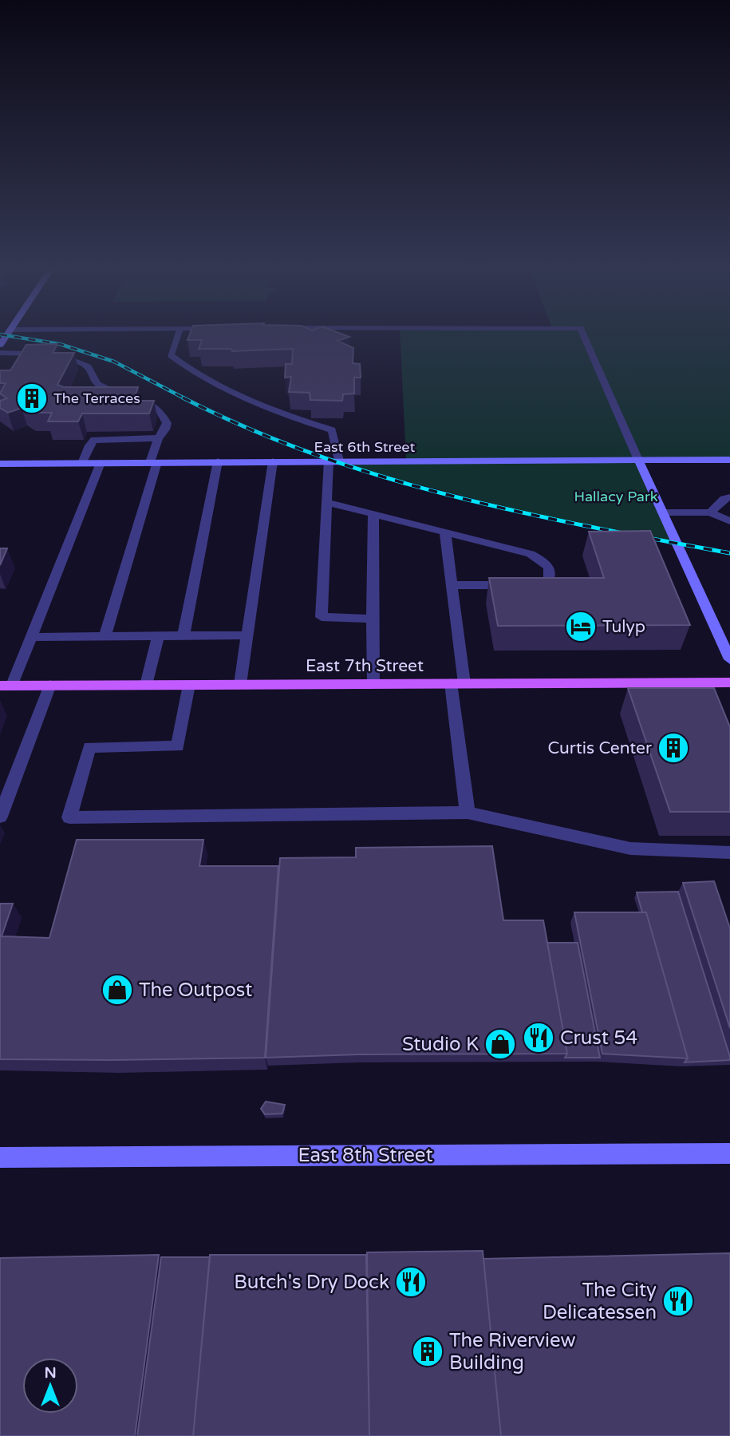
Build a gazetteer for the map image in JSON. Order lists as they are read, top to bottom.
{
  "streets": {
    "main road": ["East 7th Street"],
    "street": ["East 6th Street", "East 8th Street"]
  },
  "parks": ["Hallacy Park"],
  "places": {
    "building": ["The Terraces", "Curtis Center", "The Riverview Building"],
    "hotel": ["Tulyp"],
    "shop": ["The Outpost", "Studio K"],
    "restaurant": ["Crust 54", "Butch's Dry Dock", "The City Delicatessen"]
  },
  "north": "top"
}
